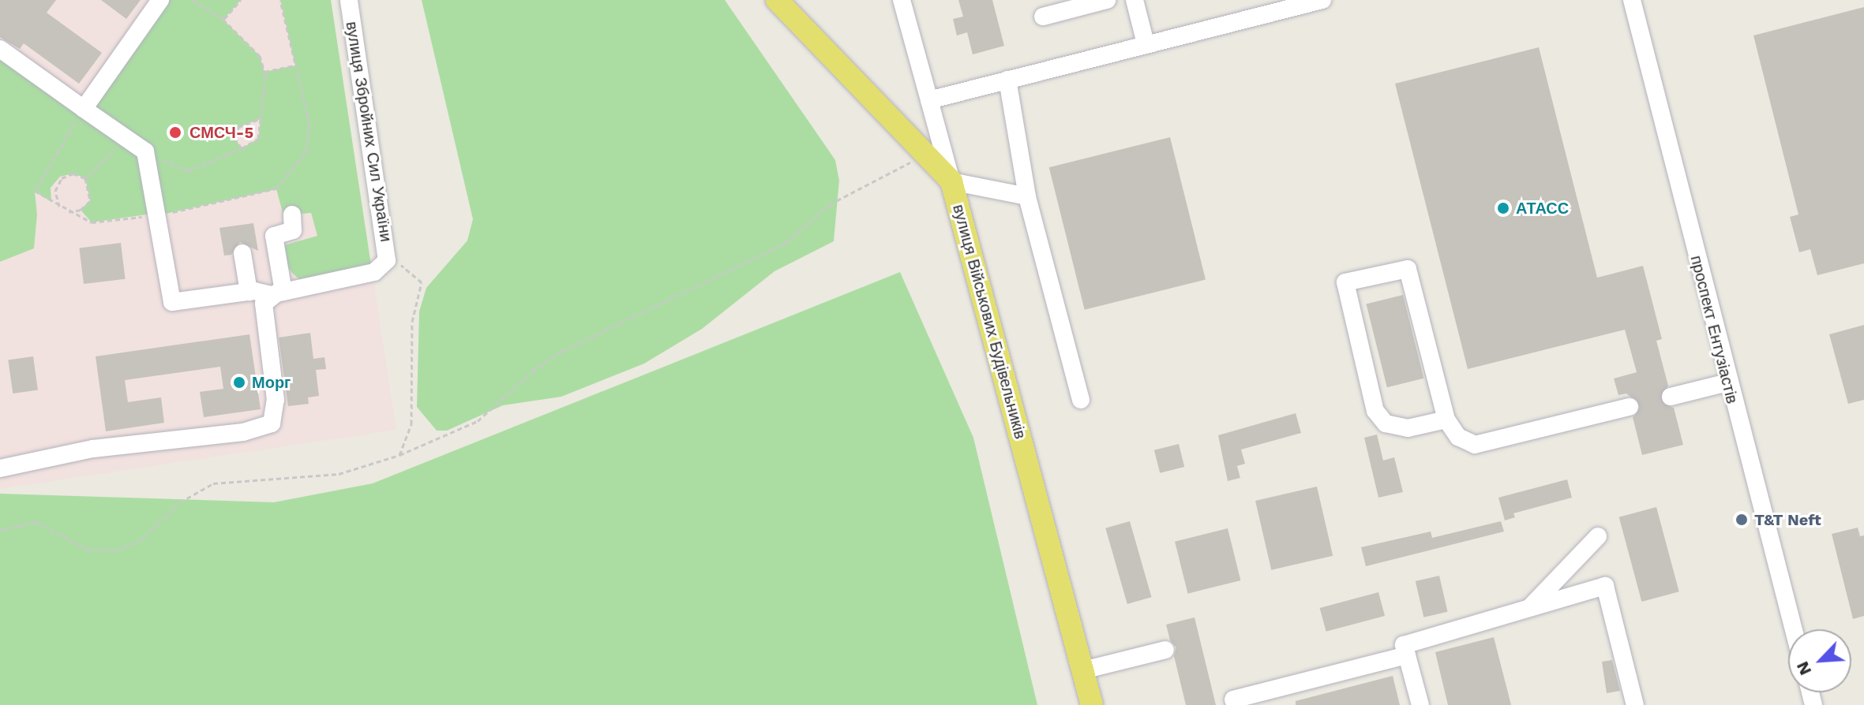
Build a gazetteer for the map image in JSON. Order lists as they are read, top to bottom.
{
  "streets": {
    "main road": ["вулиця Військових Будівельників"],
    "street": ["вулиця Збройних Сил України", "проспект Ентузіастів"]
  },
  "places": [
    "СМСЧ-5",
    "АТАСС",
    "Морг",
    "T&T Neft"
  ],
  "north": "bottom left"
}
